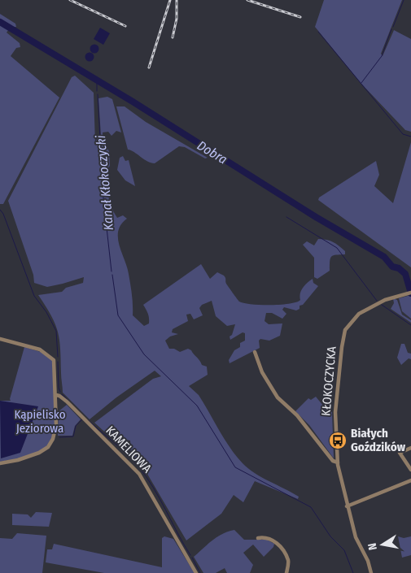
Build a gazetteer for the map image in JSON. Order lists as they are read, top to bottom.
{
  "streets": {
    "street": ["KŁOKOCZYCKA", "KAMELIOWA"]
  },
  "water": ["Dobra", "Kanał Kłokoczycki"],
  "parks": ["Kąpielisko Jeziorowa"],
  "places": {
    "bus stop": ["Białych Goździków"]
  },
  "north": "left"
}
